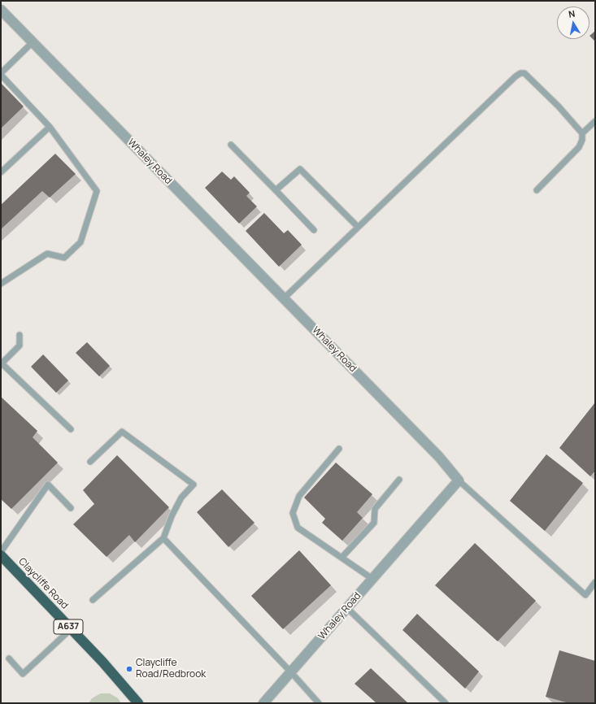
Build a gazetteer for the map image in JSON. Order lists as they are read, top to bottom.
{
  "streets": {
    "highway": ["Claycliffe Road", "A637"],
    "street": ["Whaley Road"]
  },
  "places": ["Claycliffe Road/Redbrook"],
  "north": "top"
}
